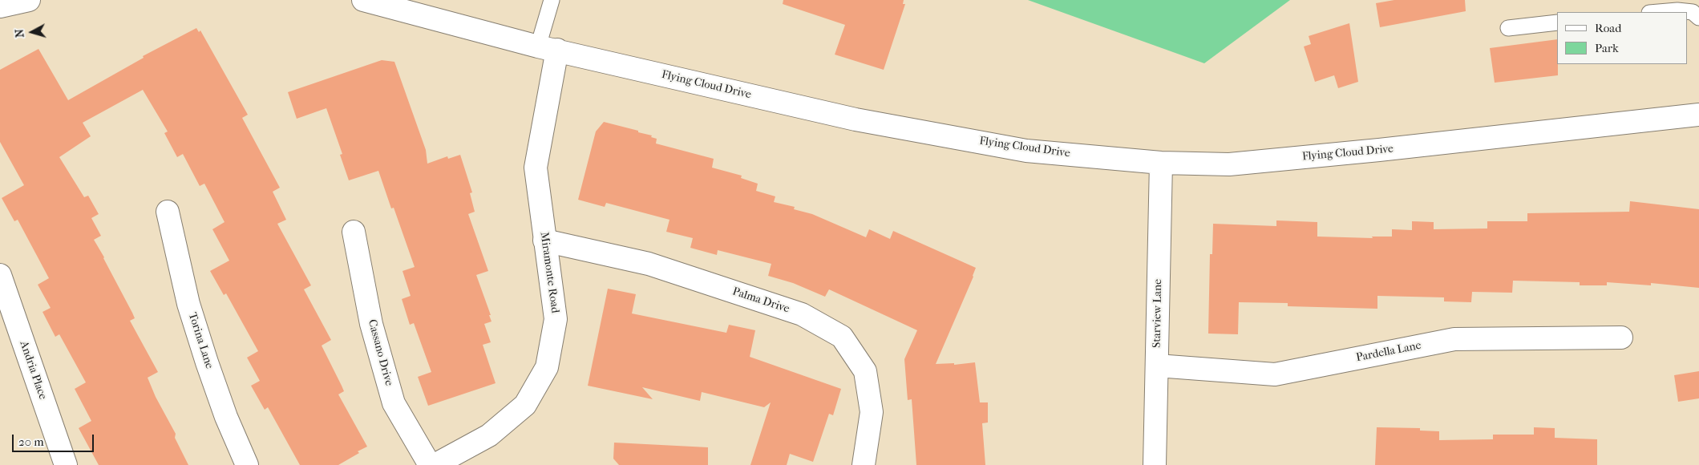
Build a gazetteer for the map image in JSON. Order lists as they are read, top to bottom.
{
  "streets": {
    "street": [
      "Flying Cloud Drive",
      "Miramonte Road",
      "Palma Drive",
      "Starview Lane",
      "Torina Lane",
      "Pardella Lane",
      "Cassano Drive",
      "Andria Place"
    ]
  },
  "crossings": [
    ["Flying Cloud Drive", "Miramonte Road"],
    ["Flying Cloud Drive", "Starview Lane"],
    ["Miramonte Road", "Palma Drive"],
    ["Starview Lane", "Pardella Lane"]
  ],
  "legend": ["Road", "Park"],
  "scale_bar": "20 m",
  "north": "left"
}
